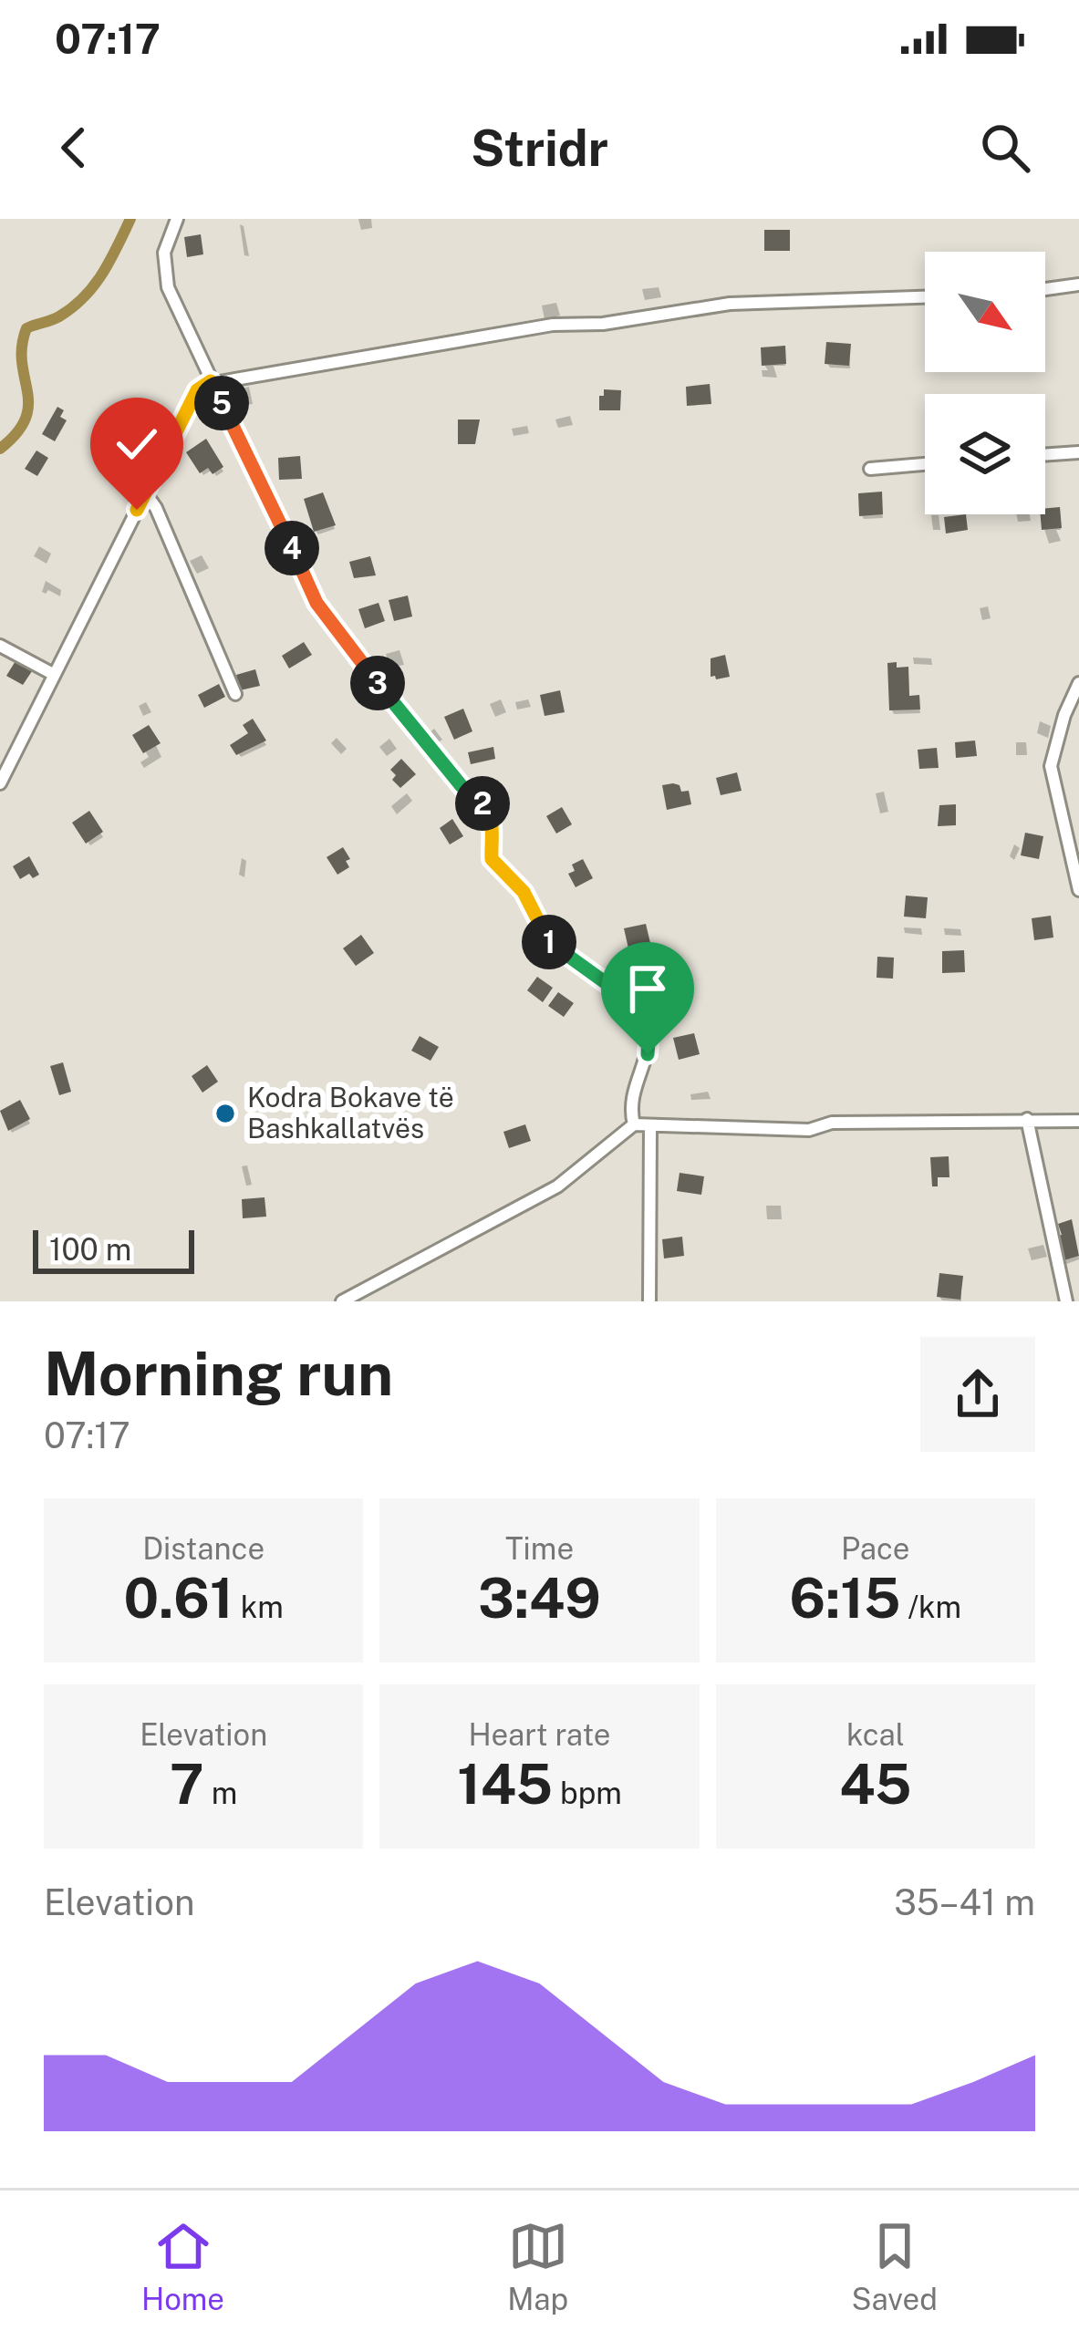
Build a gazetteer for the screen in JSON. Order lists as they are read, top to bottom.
{
  "places": ["Kodra Bokave të Bashkallatvës"],
  "scale_bar": "100 m",
  "north": "bottom right",
  "page": {
    "status": "07:17",
    "header": "Stridr",
    "pins": [
      "5",
      "4",
      "3",
      "2",
      "1"
    ],
    "scale": "100 m",
    "heading": ["Morning run", "07:17"],
    "stats": [
      ["Distance", "0.61 km"],
      ["Time", "3:49"],
      ["Pace", "6:15 /km"],
      ["Elevation", "7 m"],
      ["Heart rate", "145 bpm"],
      ["kcal", "45"]
    ],
    "chart": ["Elevation", "35–41 m"],
    "tabs": ["Home", "Map", "Saved"]
  }
}
